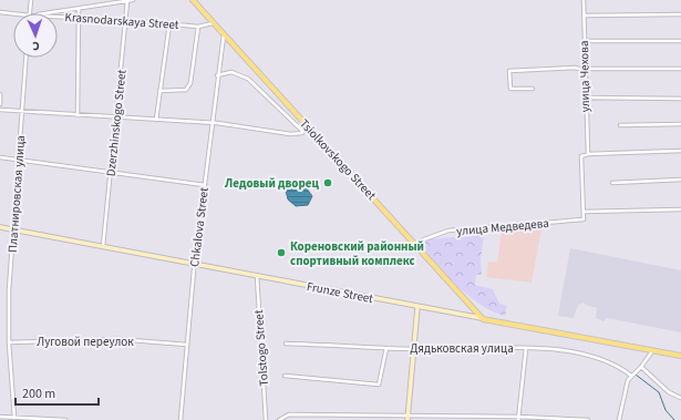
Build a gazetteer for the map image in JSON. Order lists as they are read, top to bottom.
{
  "streets": {
    "main road": ["Tsiolkovskogo Street", "Frunze Street"],
    "street": [
      "Krasnodarskaya Street",
      "улица Чехова",
      "Dzerzhinskogo Street",
      "Платнировская улица",
      "Chkalova Street",
      "улица Медведева",
      "Луговой переулок",
      "Tolstogo Street",
      "Дядьковская улица"
    ]
  },
  "crossings": [
    ["Krasnodarskaya Street", "Dzerzhinskogo Street"],
    ["Krasnodarskaya Street", "Tsiolkovskogo Street"],
    ["Dzerzhinskogo Street", "Frunze Street"],
    ["Tsiolkovskogo Street", "Chkalova Street"],
    ["Tsiolkovskogo Street", "улица Медведева"],
    ["Tsiolkovskogo Street", "Frunze Street"],
    ["Платнировская улица", "Frunze Street"],
    ["Платнировская улица", "Луговой переулок"],
    ["Chkalova Street", "Frunze Street"],
    ["Chkalova Street", "Луговой переулок"],
    ["Frunze Street", "Tolstogo Street"]
  ],
  "places": ["Ледовый дворец", "Кореновский районный спортивный комплекс"],
  "scale_bar": "200 m",
  "north": "bottom"
}
